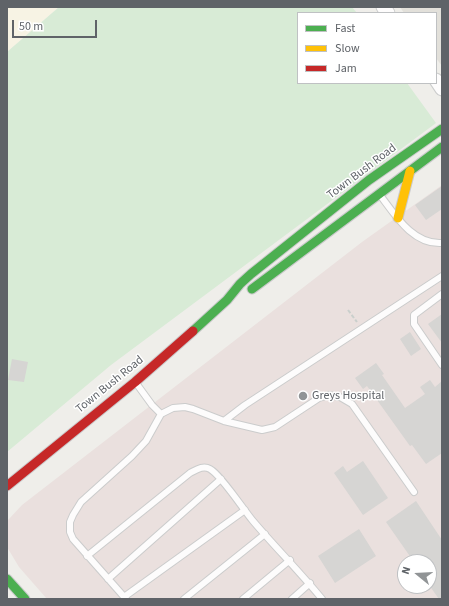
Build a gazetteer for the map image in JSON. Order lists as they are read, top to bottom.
{
  "streets": {
    "street": ["Town Bush Road"]
  },
  "places": ["Greys Hospital"],
  "legend": ["Fast", "Slow", "Jam"],
  "scale_bar": "50 m",
  "north": "left"
}
